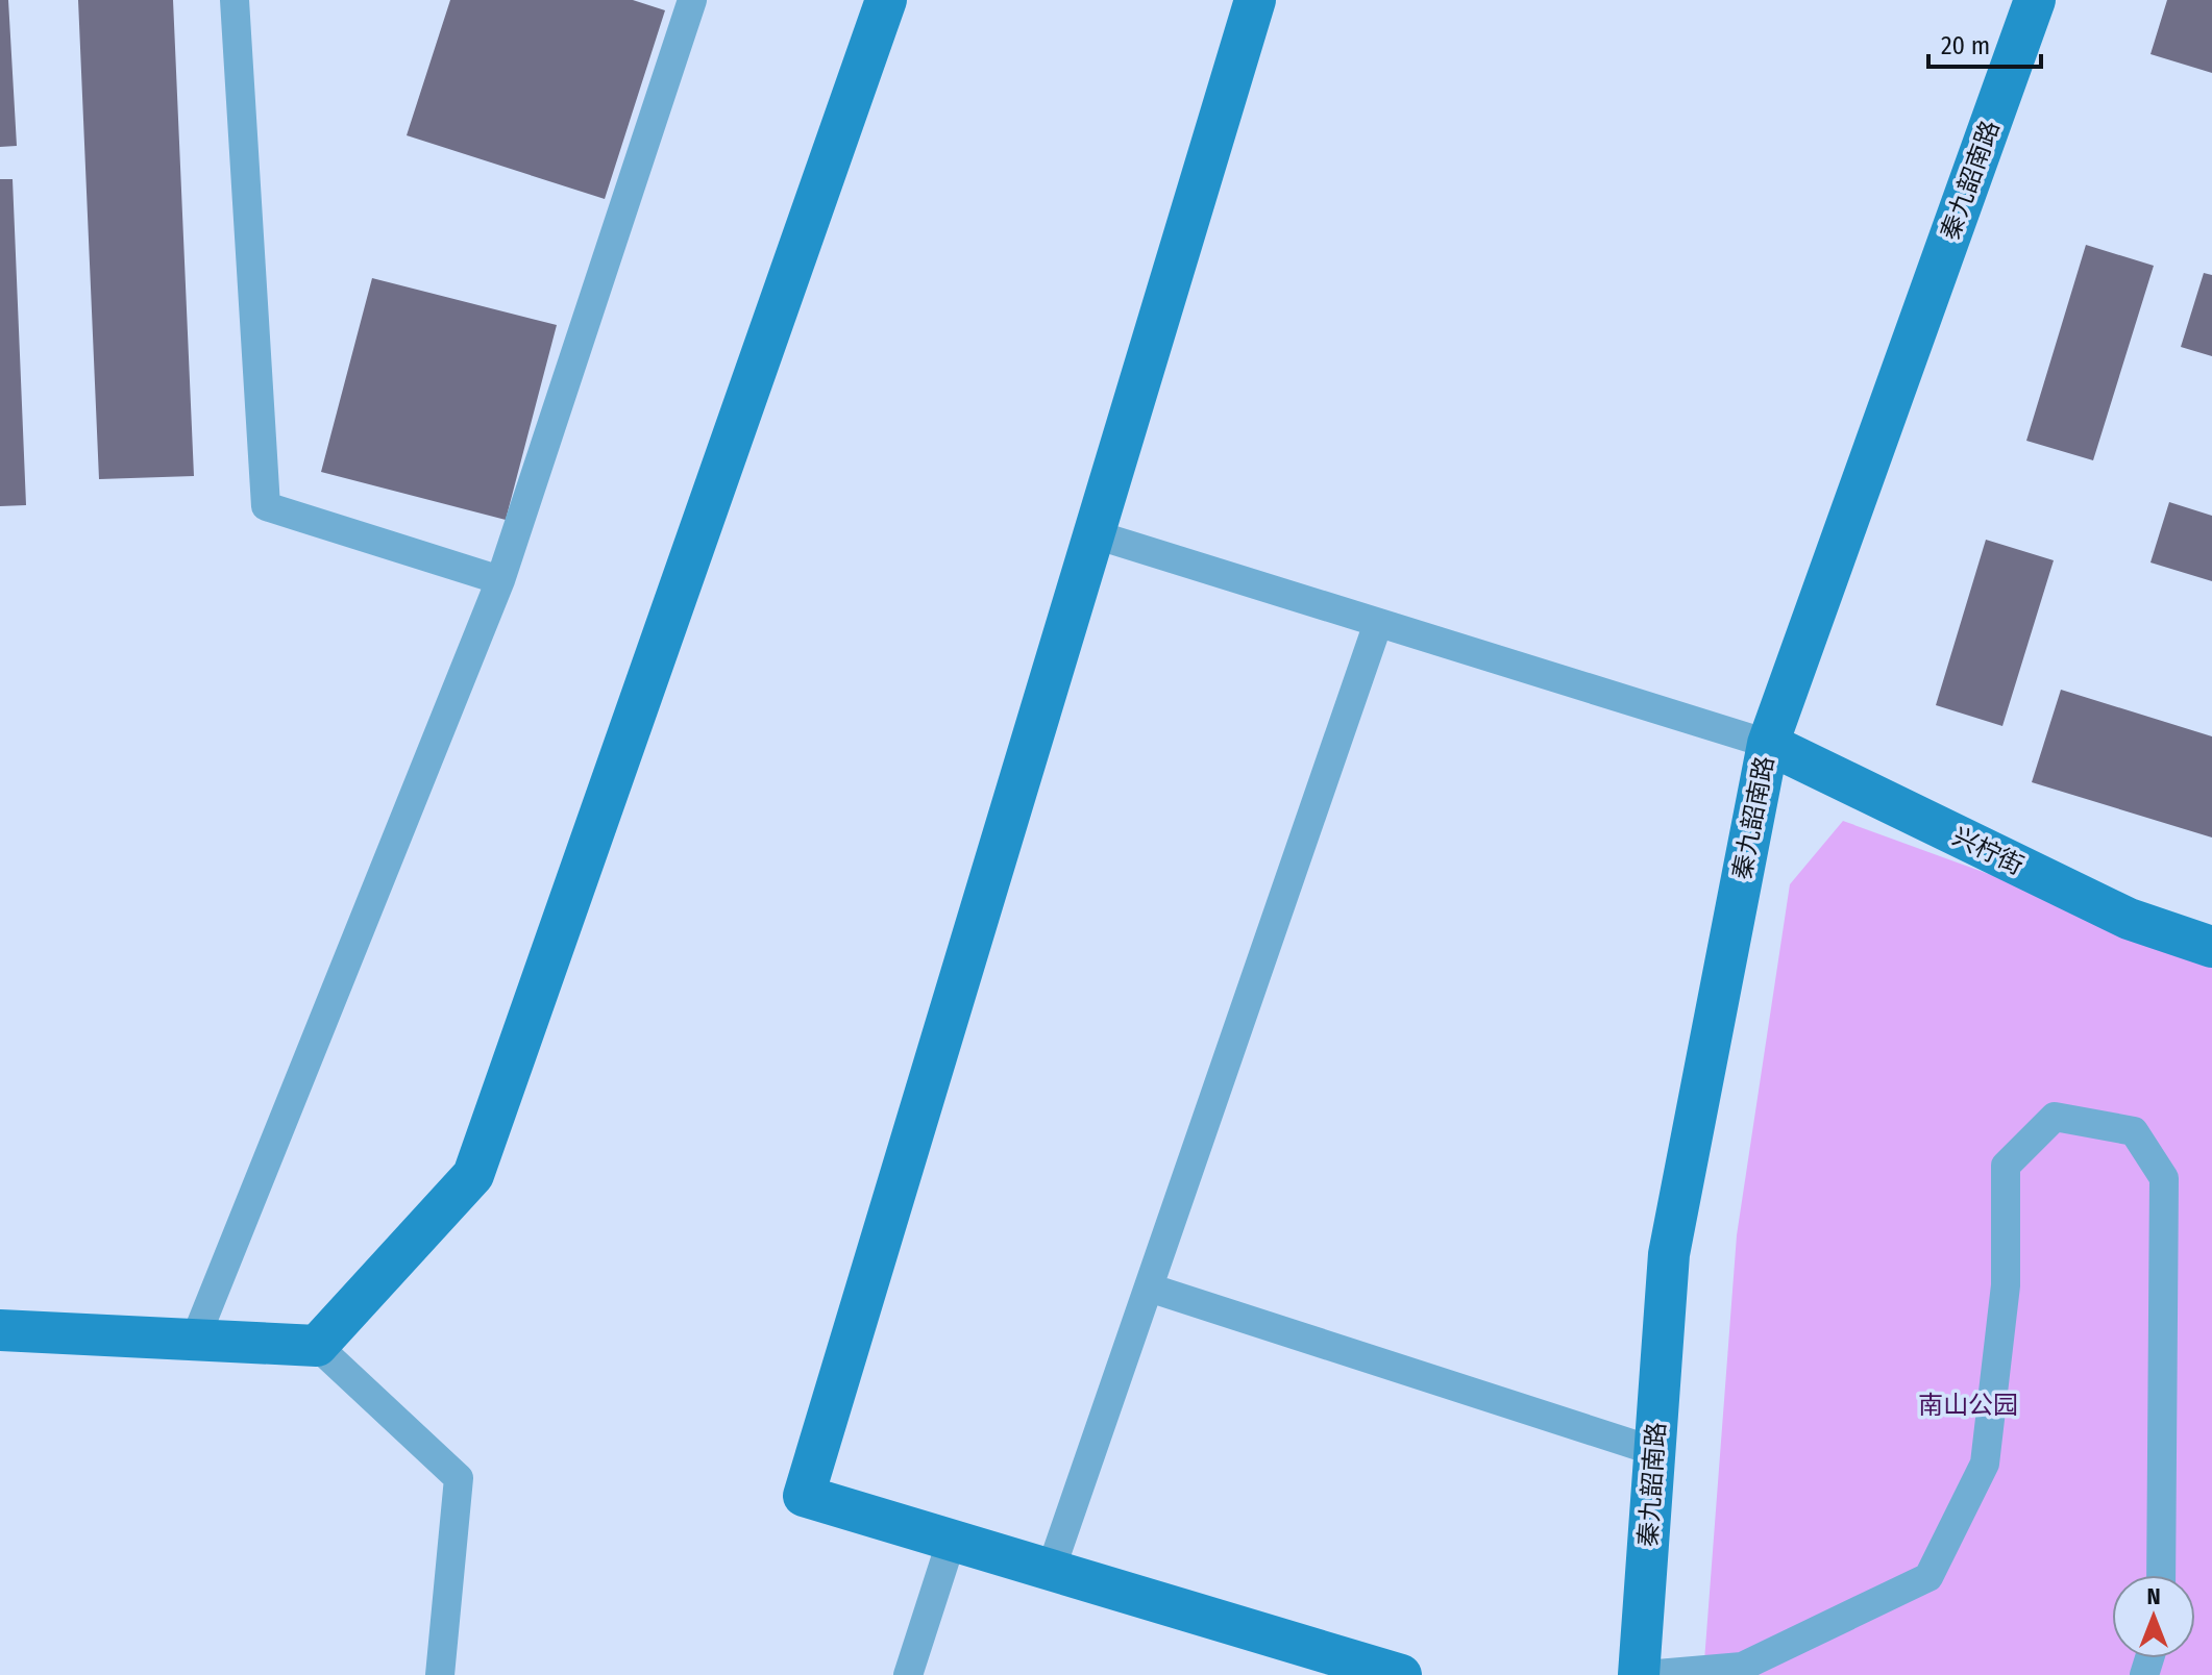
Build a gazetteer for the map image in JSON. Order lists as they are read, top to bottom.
{
  "streets": {
    "street": ["秦九韶南路", "兴柠街"]
  },
  "crossings": [
    ["秦九韶南路", "兴柠街"]
  ],
  "parks": ["南山公园"],
  "scale_bar": "20 m",
  "north": "top"
}
